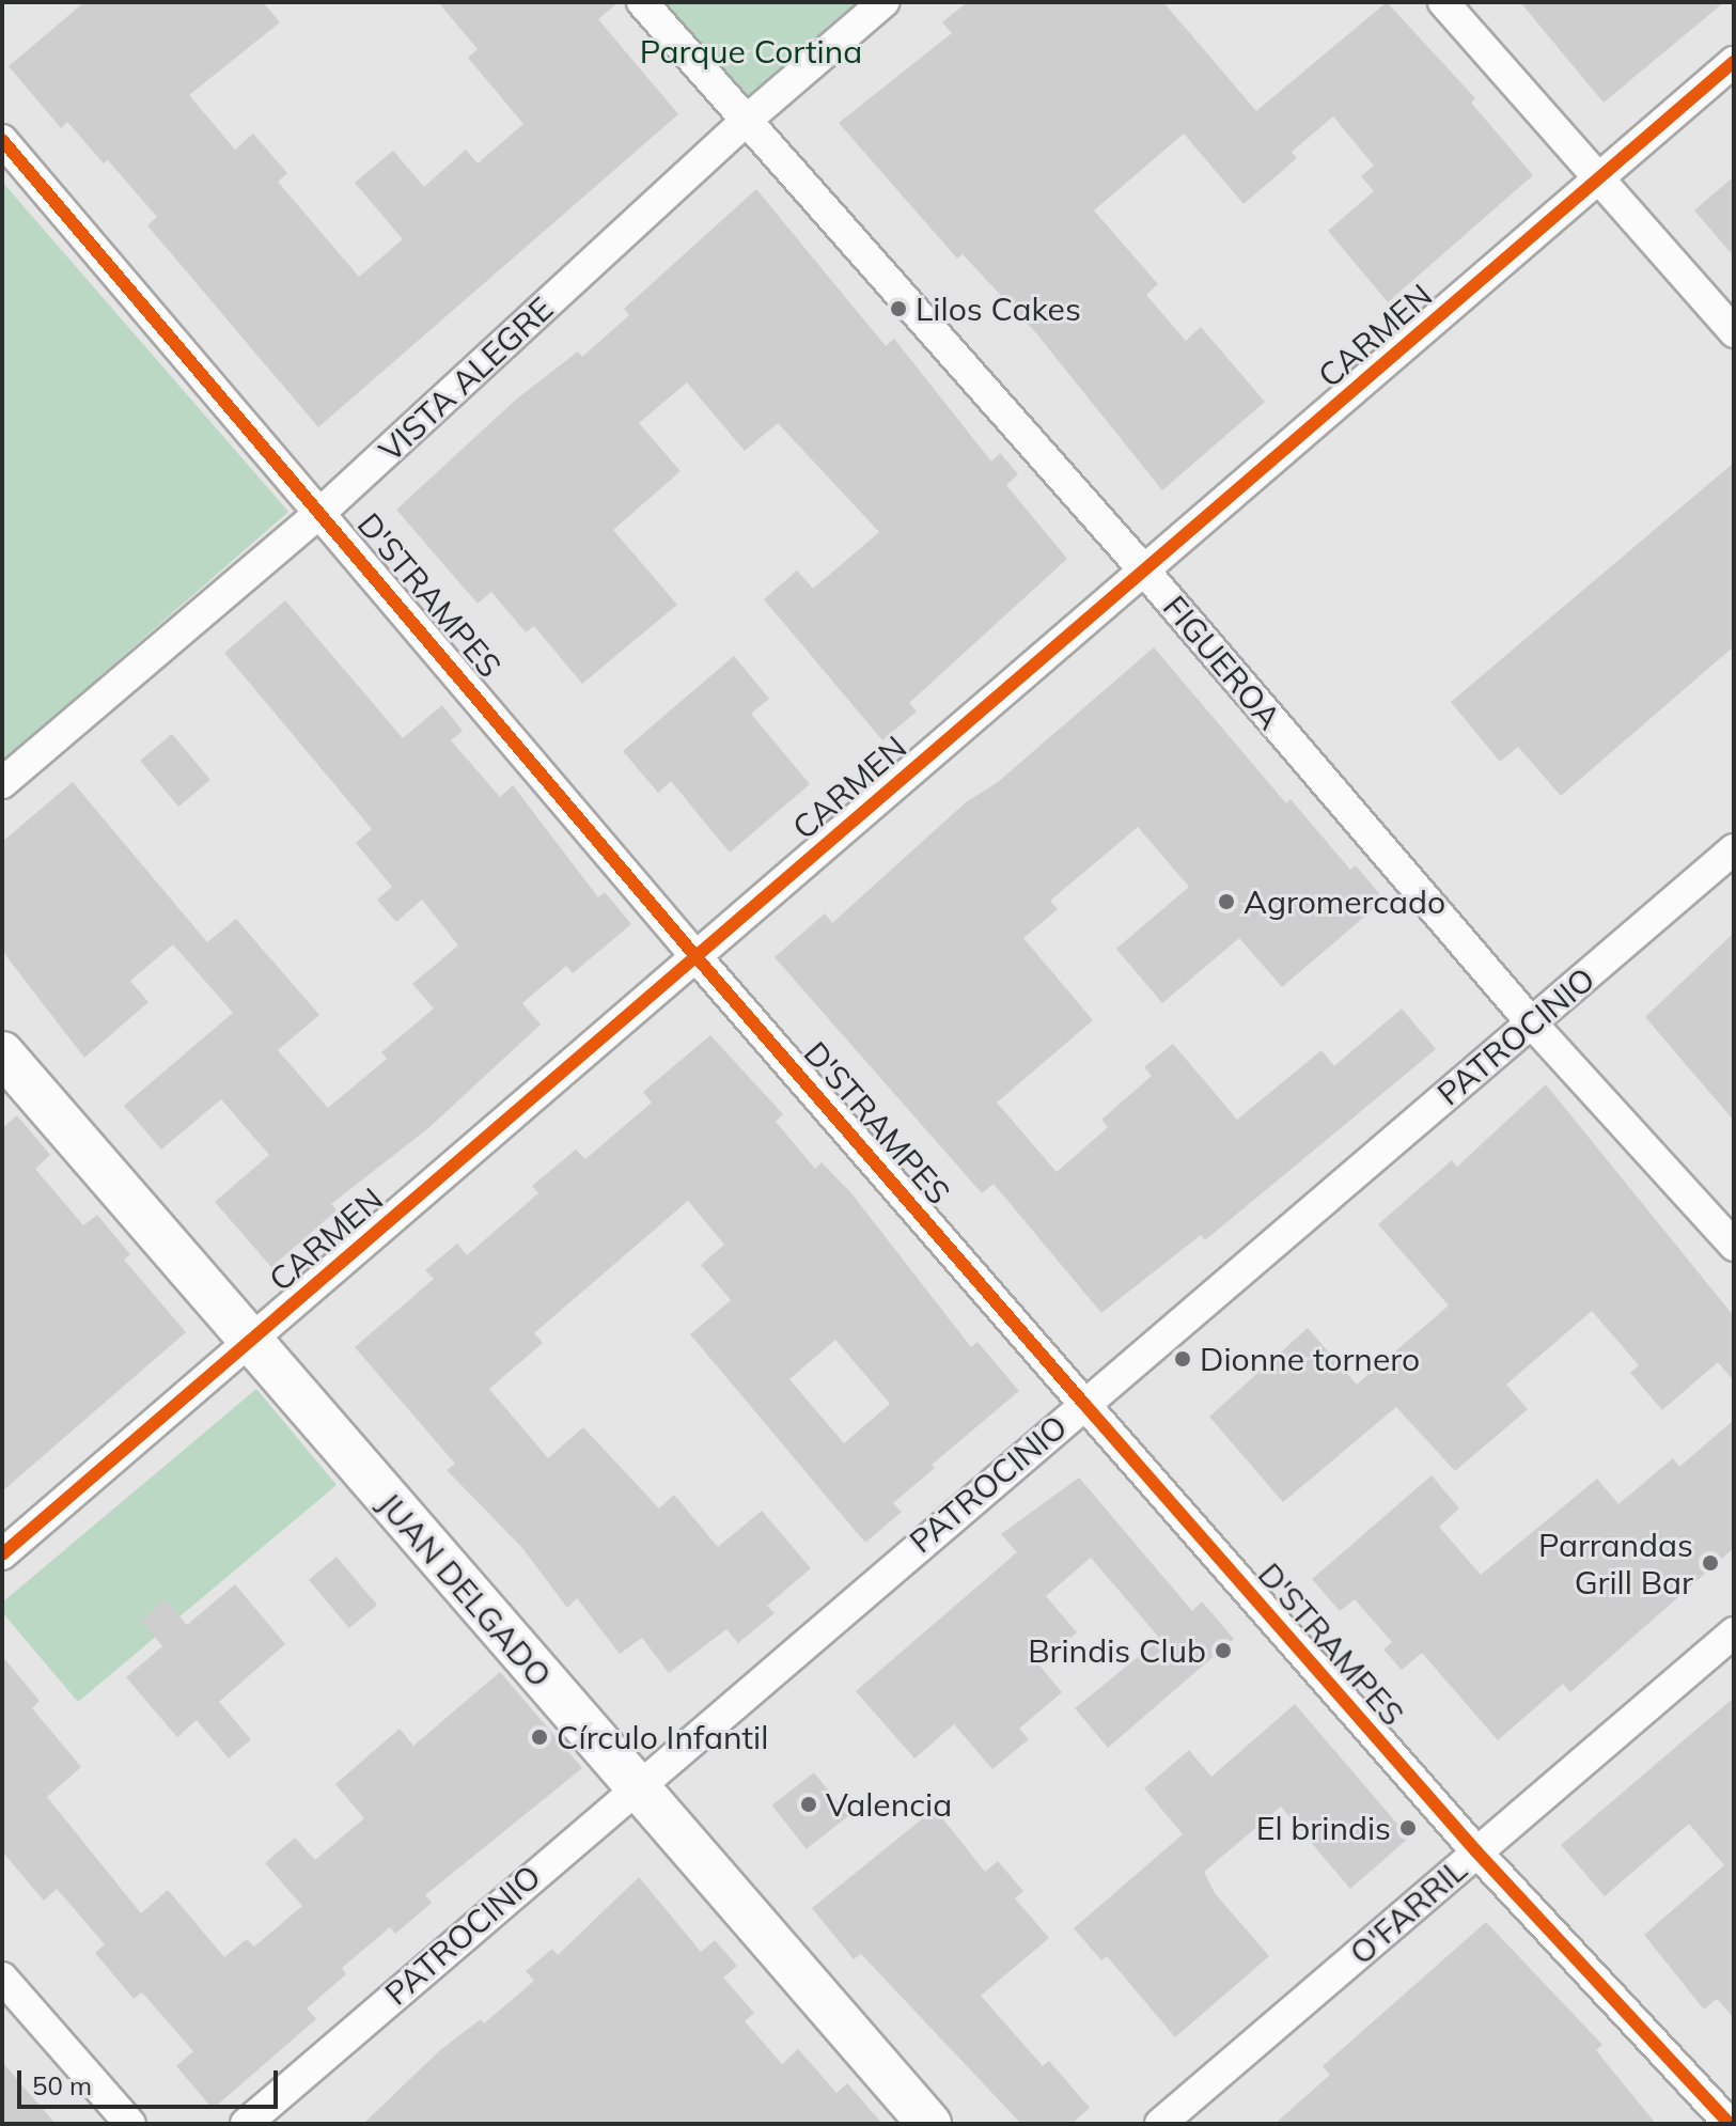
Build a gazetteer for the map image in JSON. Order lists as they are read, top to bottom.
{
  "streets": {
    "street": [
      "CARMEN",
      "VISTA ALEGRE",
      "D'STRAMPES",
      "FIGUEROA",
      "PATROCINIO",
      "JUAN DELGADO",
      "O'FARRIL"
    ]
  },
  "crossings": [
    ["CARMEN", "D'STRAMPES"],
    ["CARMEN", "FIGUEROA"],
    ["CARMEN", "JUAN DELGADO"],
    ["VISTA ALEGRE", "D'STRAMPES"],
    ["VISTA ALEGRE", "FIGUEROA"],
    ["D'STRAMPES", "PATROCINIO"],
    ["D'STRAMPES", "O'FARRIL"],
    ["FIGUEROA", "PATROCINIO"],
    ["PATROCINIO", "JUAN DELGADO"]
  ],
  "parks": ["Parque Cortina"],
  "places": [
    "Lilos Cakes",
    "Agromercado",
    "Dionne tornero",
    "Parrandas Grill Bar",
    "Brindis Club",
    "Círculo Infantil",
    "Valencia",
    "El brindis"
  ],
  "scale_bar": "50 m"
}
